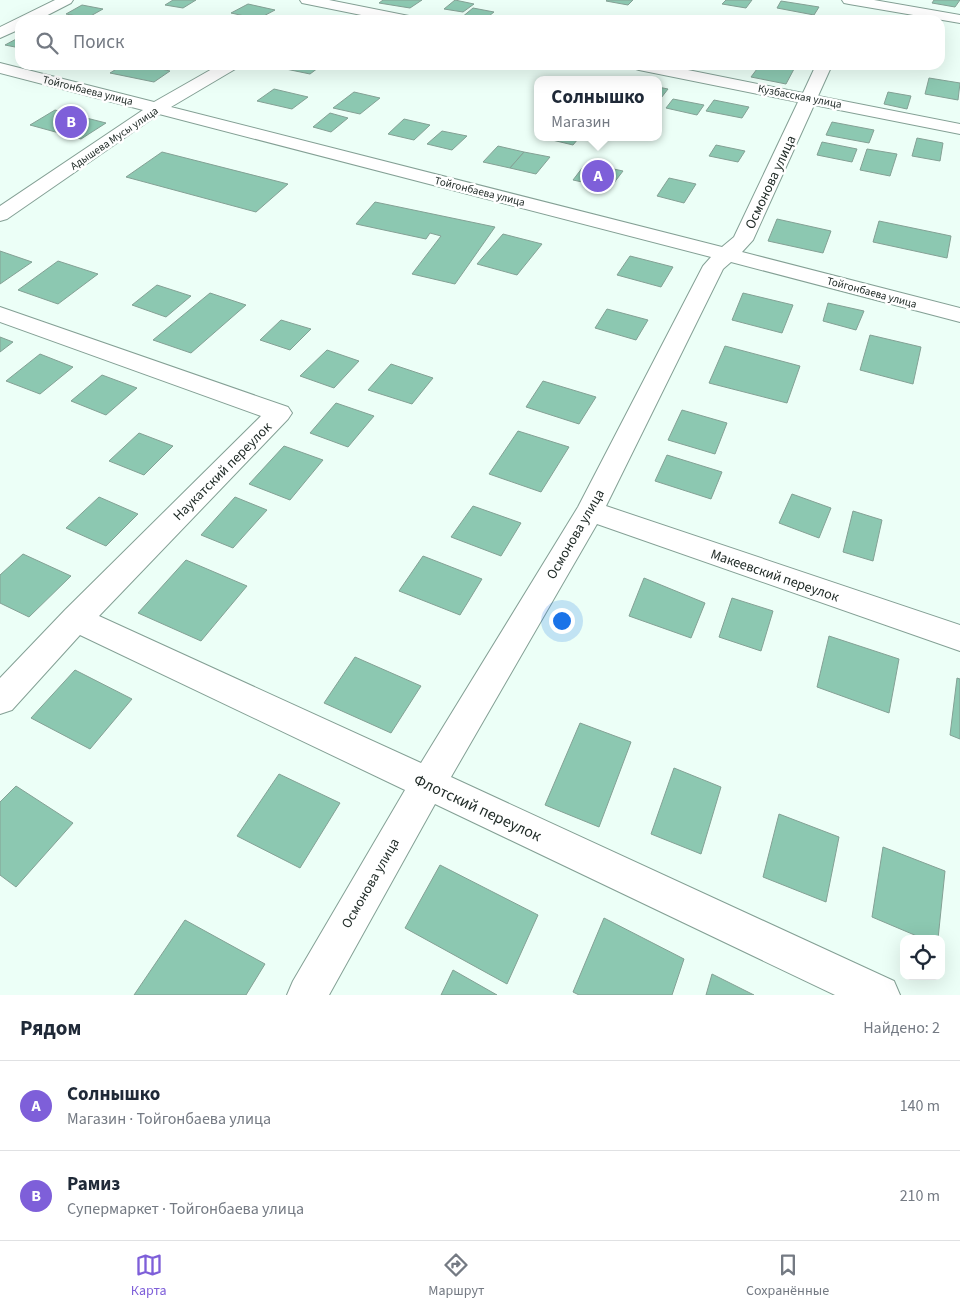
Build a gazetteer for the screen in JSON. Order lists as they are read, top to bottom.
{
  "streets": {
    "street": [
      "Тойгонбаева улица",
      "Кузбасская улица",
      "Адышева Мусы улица",
      "Осмонова улица",
      "Наукатский переулок",
      "Макеевский переулок",
      "Флотский переулок"
    ]
  },
  "crossings": [
    ["Тойгонбаева улица", "Адышева Мусы улица"],
    ["Тойгонбаева улица", "Осмонова улица"],
    ["Кузбасская улица", "Осмонова улица"],
    ["Осмонова улица", "Макеевский переулок"],
    ["Осмонова улица", "Флотский переулок"],
    ["Наукатский переулок", "Флотский переулок"]
  ],
  "page": {
    "search": "Поиск",
    "popup": ["Солнышко", "Магазин"],
    "pins": ["B", "A"],
    "heading": ["Рядом", "Найдено: 2"],
    "list": [
      {
        "mark": "A",
        "name": "Солнышко",
        "note": "Магазин · Тойгонбаева улица",
        "value": "140 m"
      },
      {
        "mark": "B",
        "name": "Рамиз",
        "note": "Супермаркет · Тойгонбаева улица",
        "value": "210 m"
      }
    ],
    "nav": ["Карта", "Маршрут", "Сохранённые"]
  }
}
